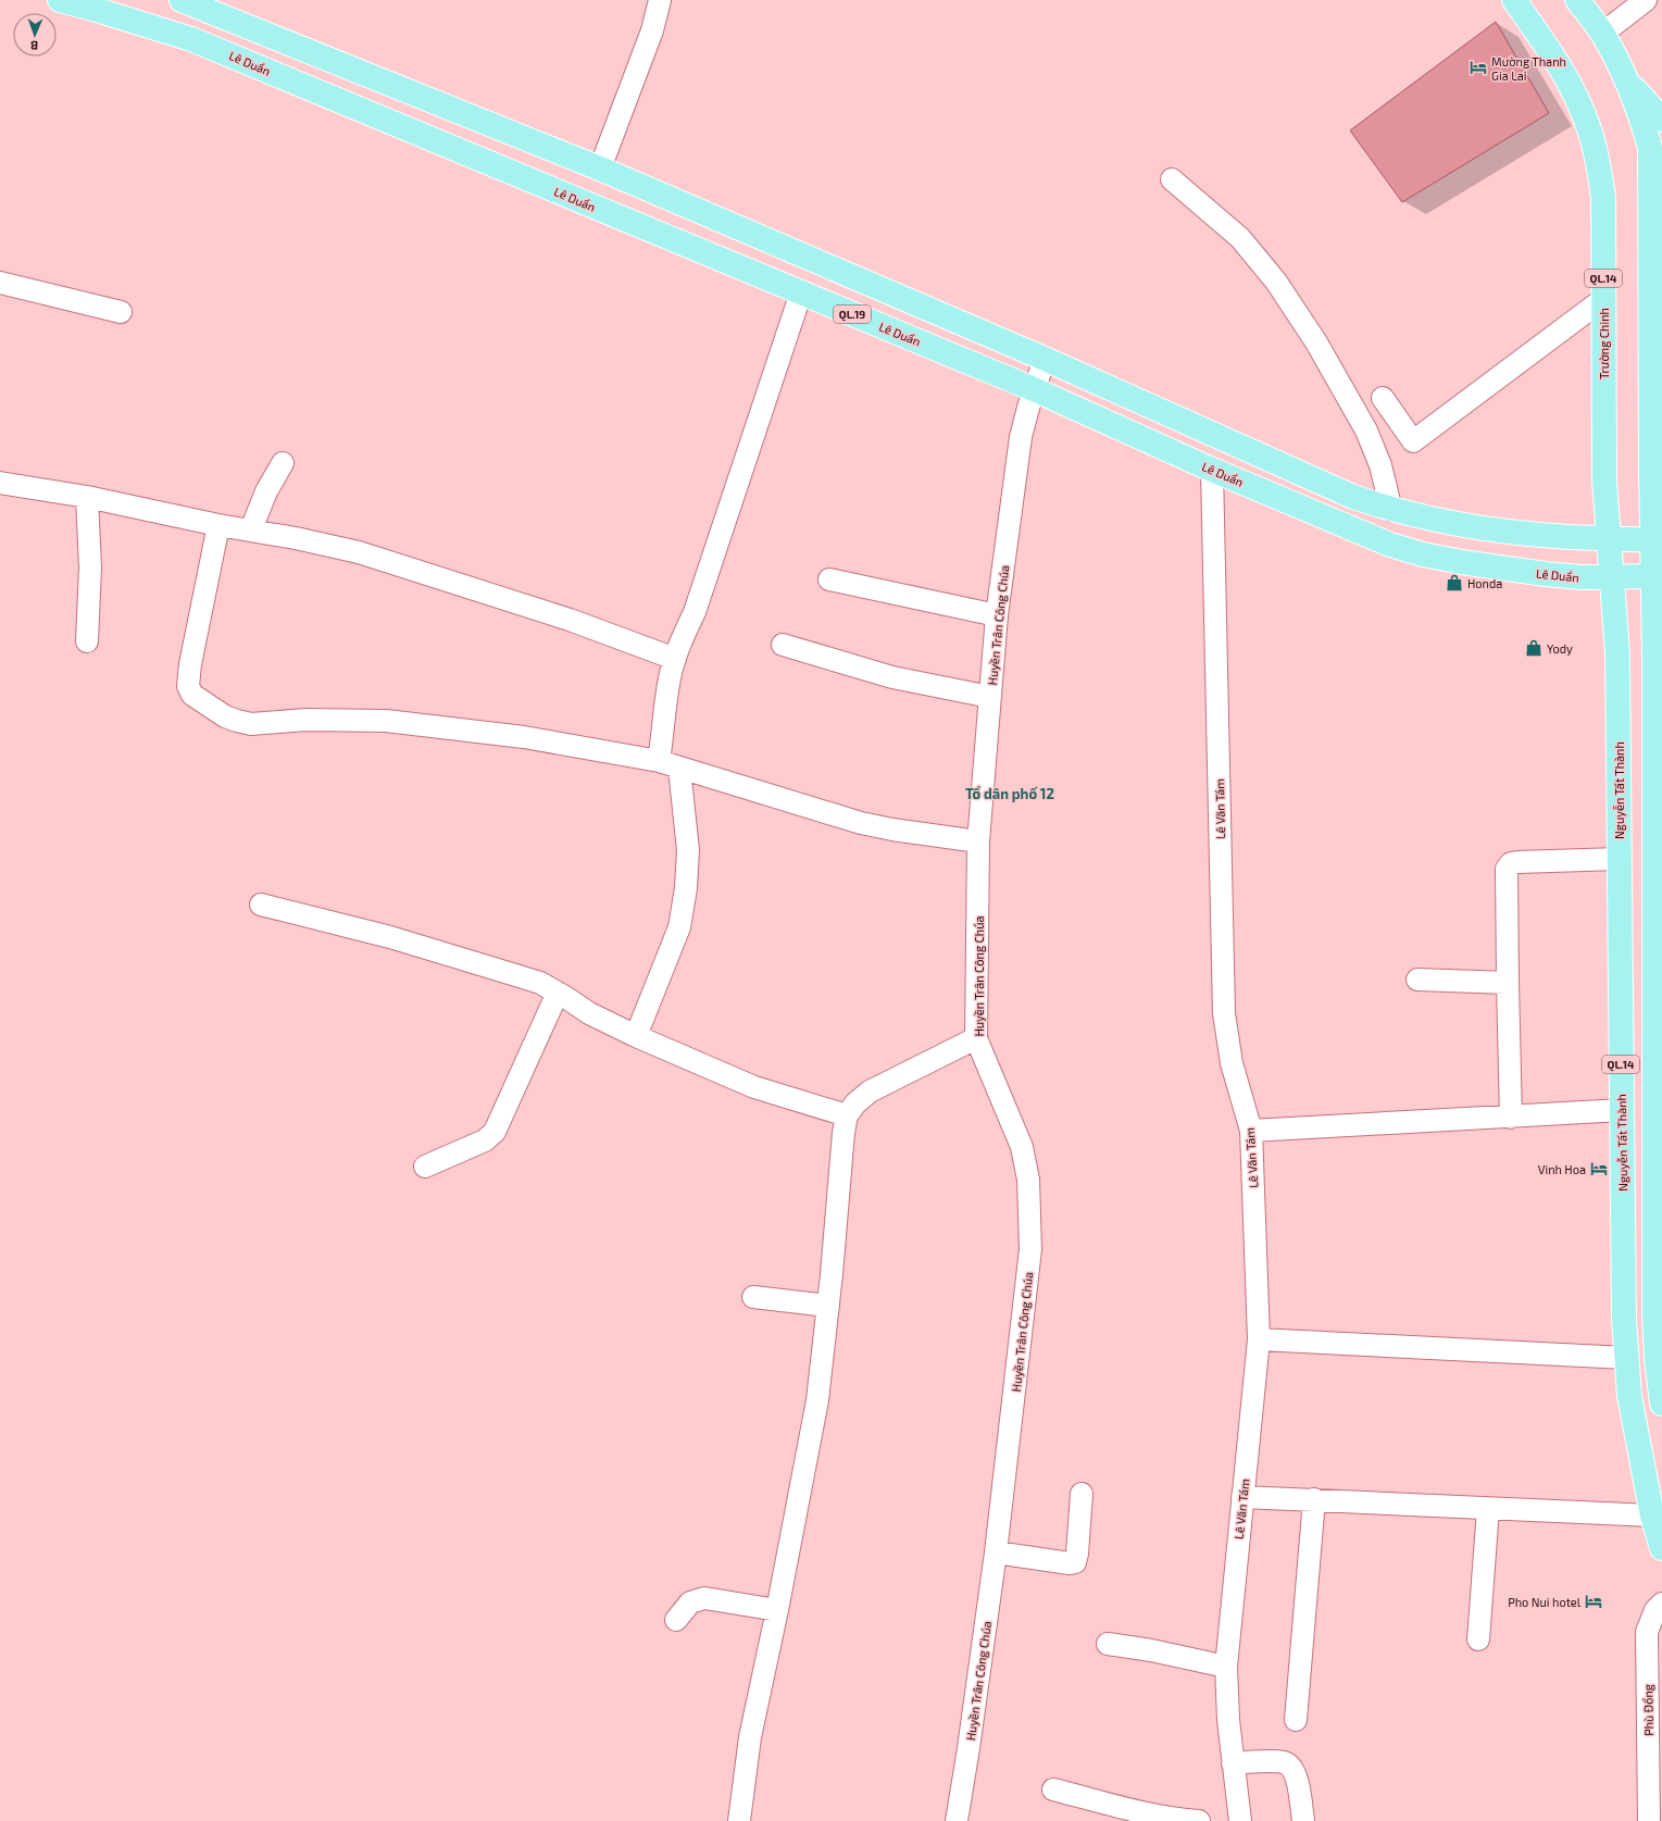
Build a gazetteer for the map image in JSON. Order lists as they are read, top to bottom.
{
  "streets": {
    "main road": [
      "Lê Duẩn",
      "QL.14",
      "QL.19",
      "Trường Chinh",
      "Nguyễn Tất Thành"
    ],
    "street": ["Huyền Trân Công Chúa", "Lê Văn Tám", "Phù Đổng"]
  },
  "crossings": [
    ["Lê Duẩn", "QL.14"],
    ["Lê Duẩn", "Trường Chinh"],
    ["Lê Duẩn", "Huyền Trân Công Chúa"],
    ["Lê Duẩn", "Nguyễn Tất Thành"],
    ["Lê Duẩn", "Lê Văn Tám"],
    ["Trường Chinh", "Nguyễn Tất Thành"]
  ],
  "districts": ["Tổ dân phố 12"],
  "places": {
    "hotel": ["Mường Thanh Gia Lai", "Vinh Hoa", "Pho Nui hotel"],
    "shop": ["Honda", "Yody"]
  },
  "north": "bottom"
}
